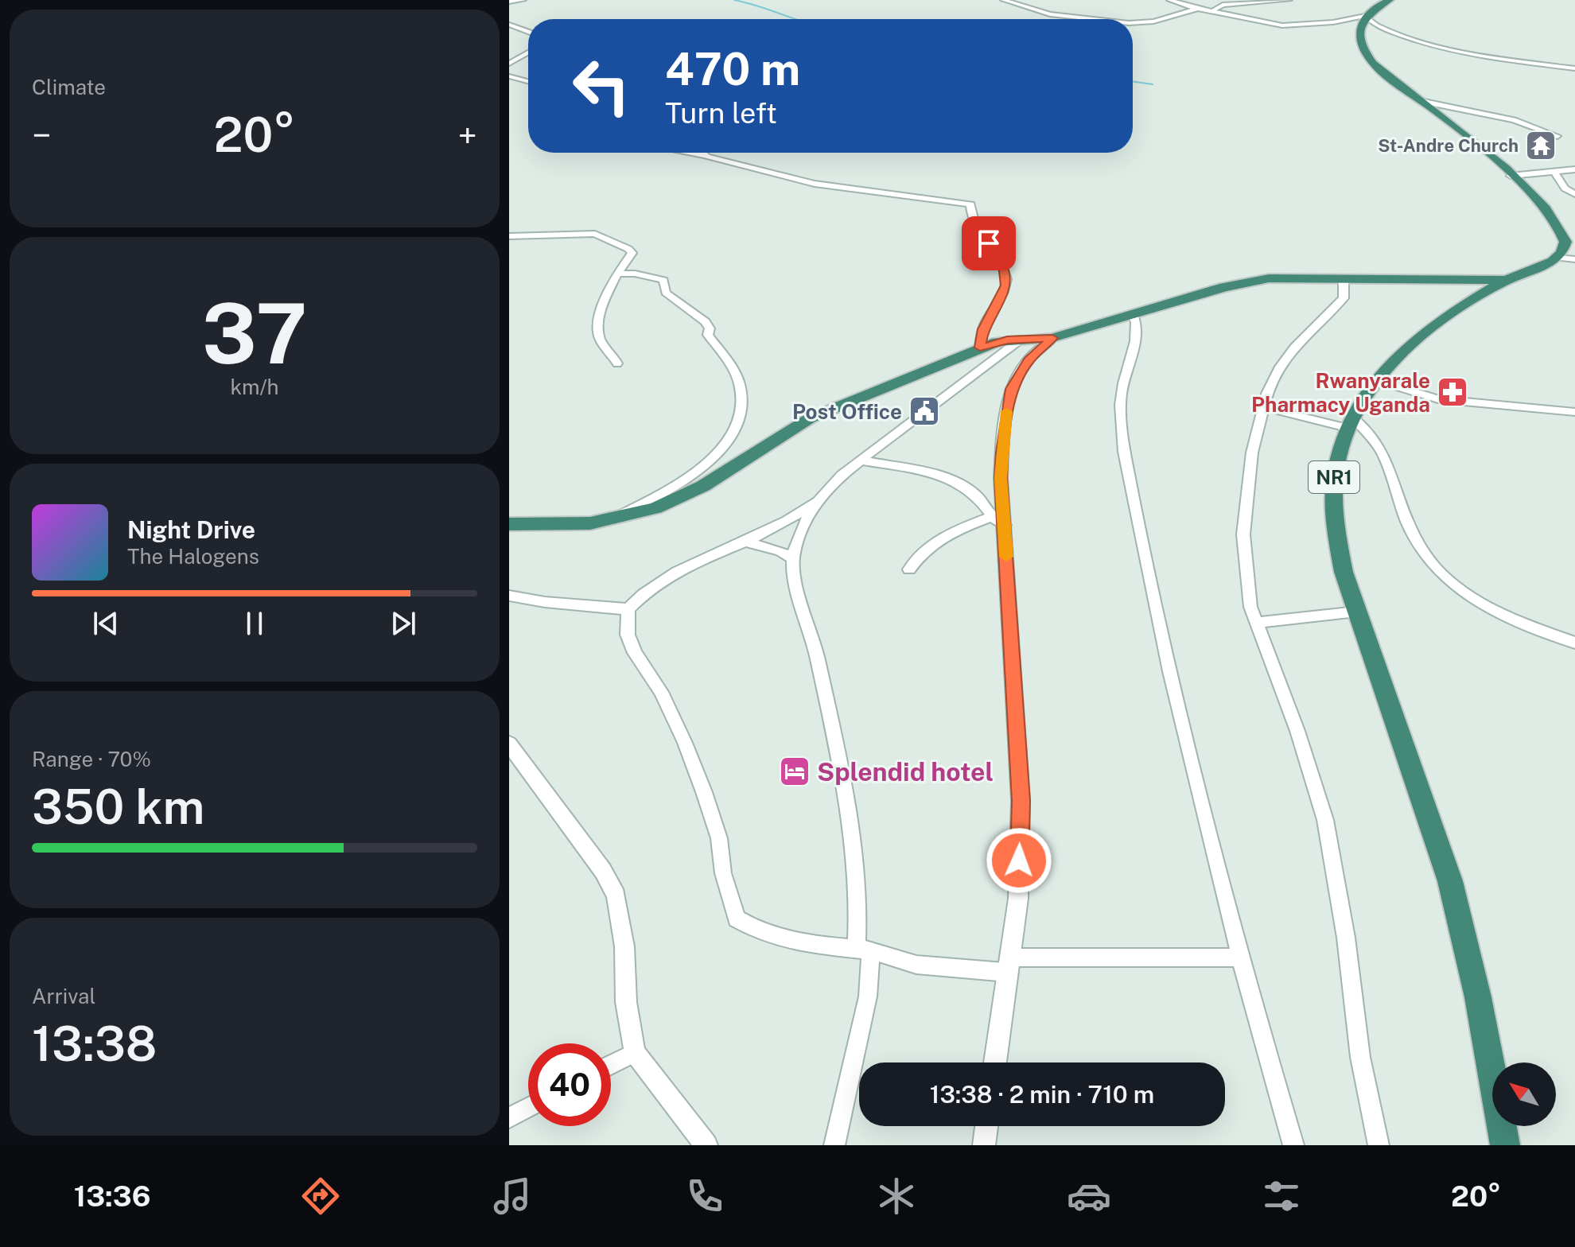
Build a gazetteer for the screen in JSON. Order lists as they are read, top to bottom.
{
  "streets": {
    "highway": ["NR1"]
  },
  "places": {
    "temple": ["St-Andre Church"],
    "pharmacy": ["Rwanyarale Pharmacy Uganda"],
    "public building": ["Post Office"],
    "hotel": ["Splendid hotel"]
  },
  "north": "top left",
  "page": {
    "tile": [
      "Climate",
      ["37", "km/h"],
      ["Range · 70%", "350 km"],
      ["Arrival", "13:38"]
    ],
    "turn": ["470 m", "Turn left"],
    "heat": ["−", "20°", "+"],
    "song": ["Night Drive", "The Halogens"],
    "limit": "40",
    "trip": "13:38 · 2 min · 710 m",
    "tabs": ["13:36", "20°"]
  }
}
